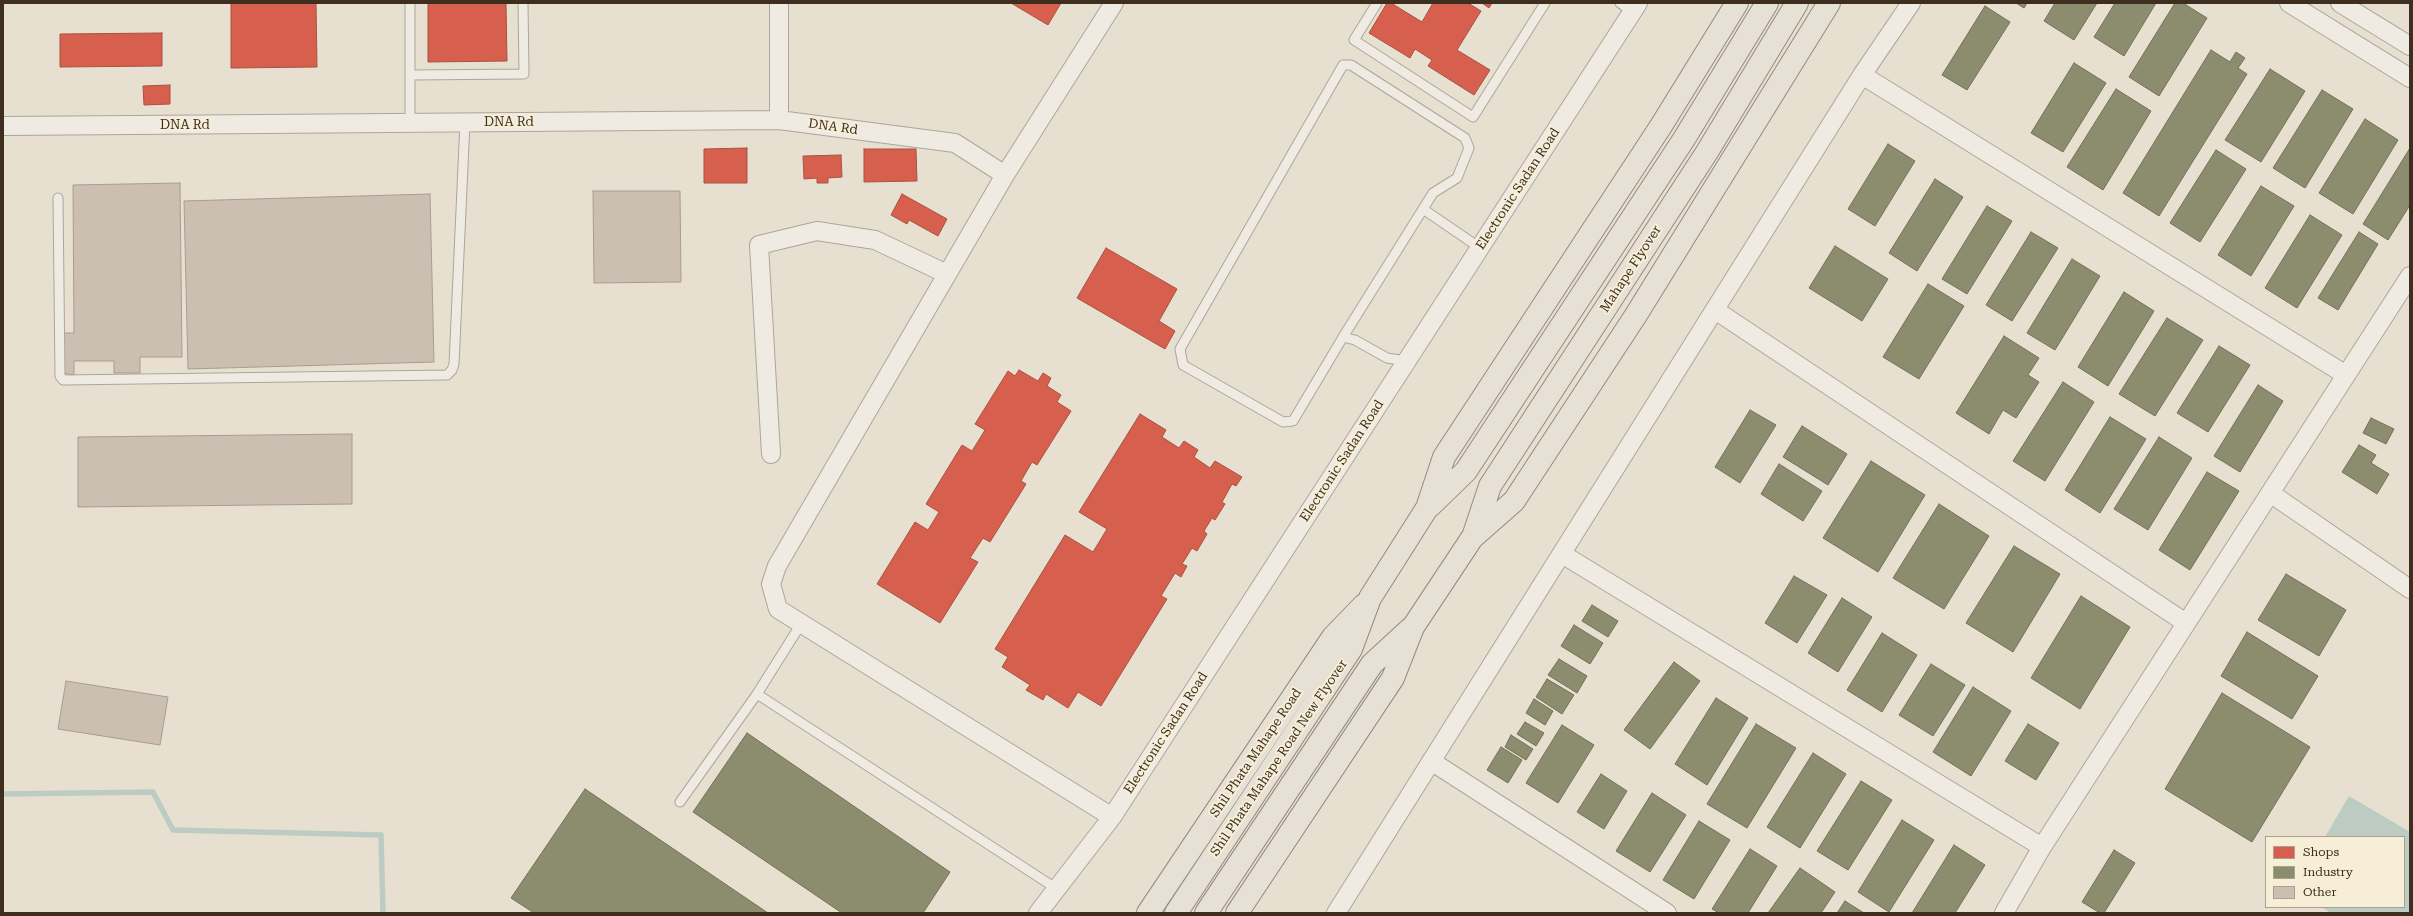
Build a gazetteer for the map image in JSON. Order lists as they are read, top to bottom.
{
  "streets": {
    "main road": ["Mahape Flyover", "Shil Phata Mahape Road", "Shil Phata Mahape Road New Flyover"],
    "street": ["DNA Rd", "Electronic Sadan Road"]
  },
  "crossings": [
    ["Shil Phata Mahape Road", "Shil Phata Mahape Road New Flyover"]
  ],
  "legend": ["Shops", "Industry", "Other"]
}
